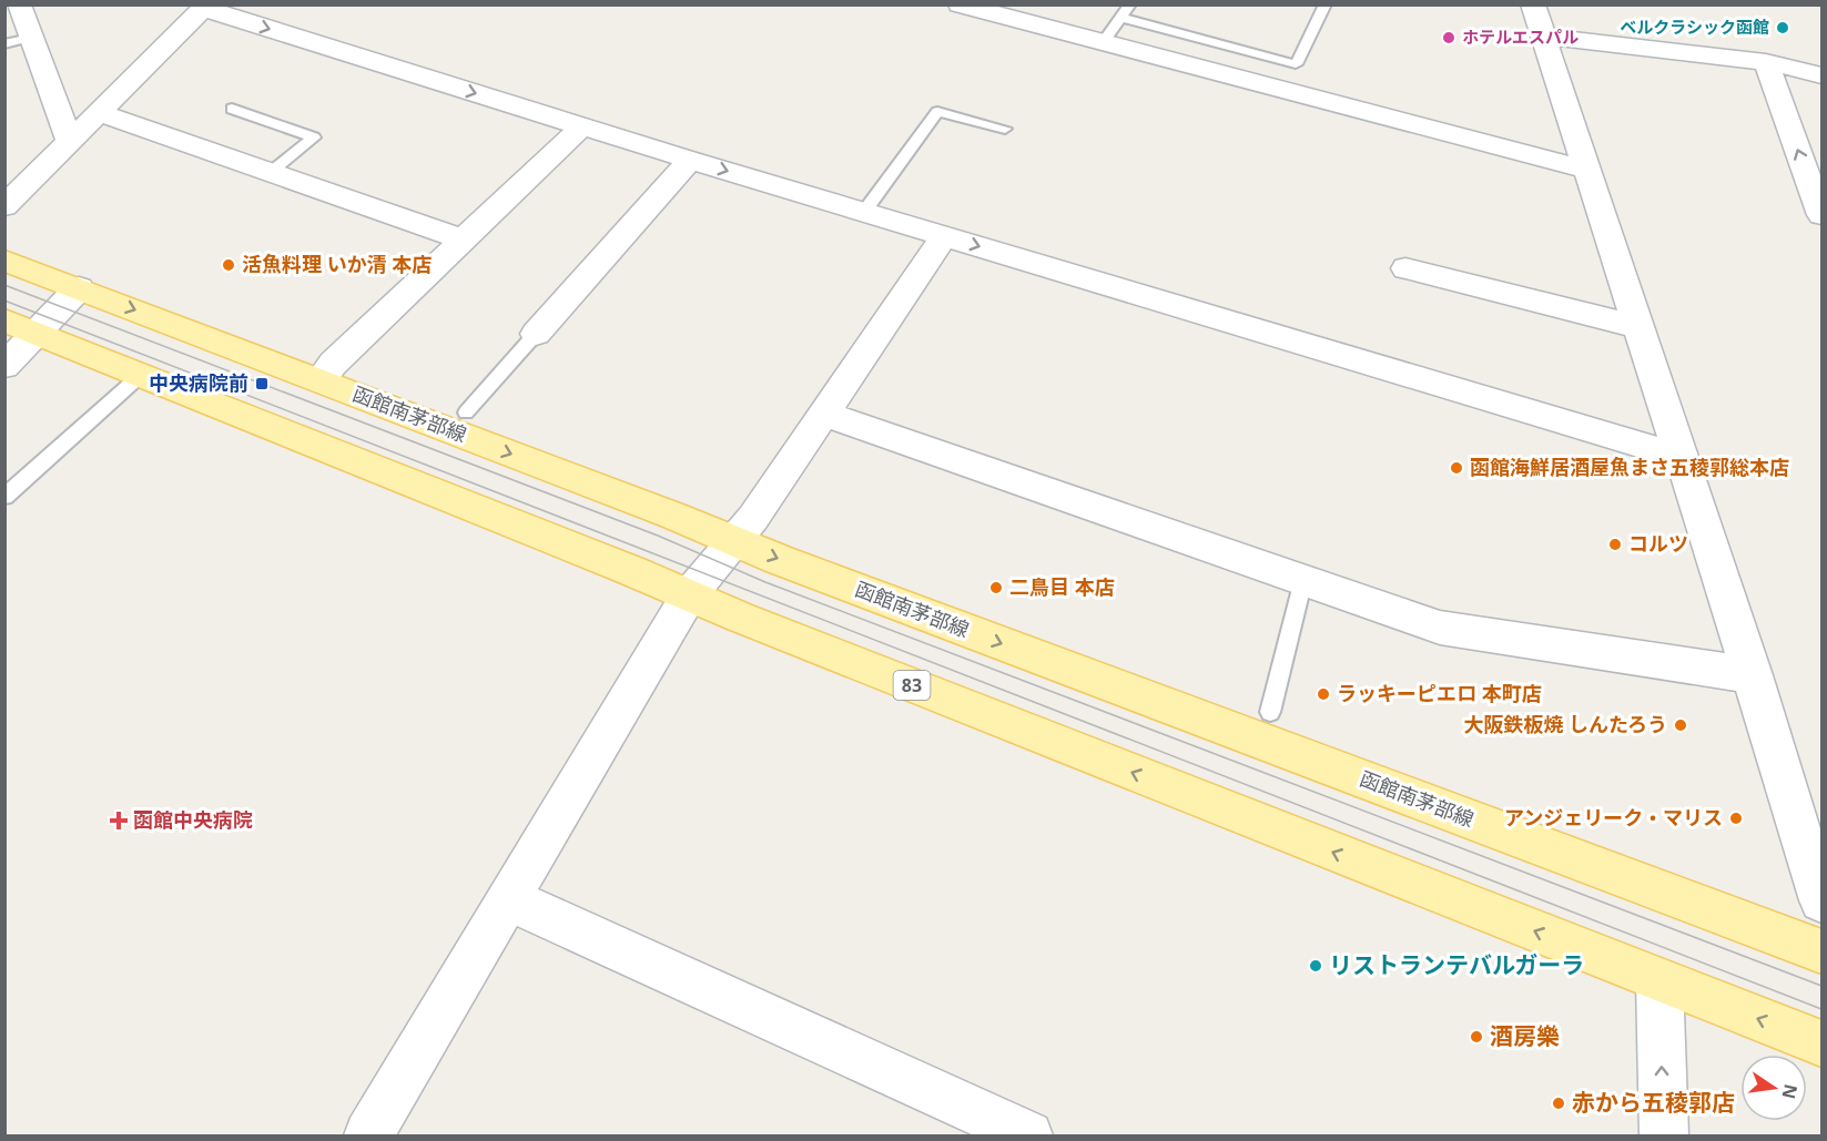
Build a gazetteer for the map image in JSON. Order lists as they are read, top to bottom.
{
  "streets": {
    "main road": ["函館南茅部線", "83"]
  },
  "places": {
    "other": [
      "ベルクラシック函館",
      "ホテルエスパル",
      "活魚料理 いか清 本店",
      "函館海鮮居酒屋魚まさ五稜郭総本店",
      "コルツ",
      "二鳥目 本店",
      "ラッキーピエロ 本町店",
      "大阪鉄板焼 しんたろう",
      "アンジェリーク・マリス",
      "リストランテバルガーラ",
      "酒房樂",
      "赤から五稜郭店"
    ],
    "transit": ["中央病院前"],
    "health": ["函館中央病院"]
  },
  "north": "right"
}
